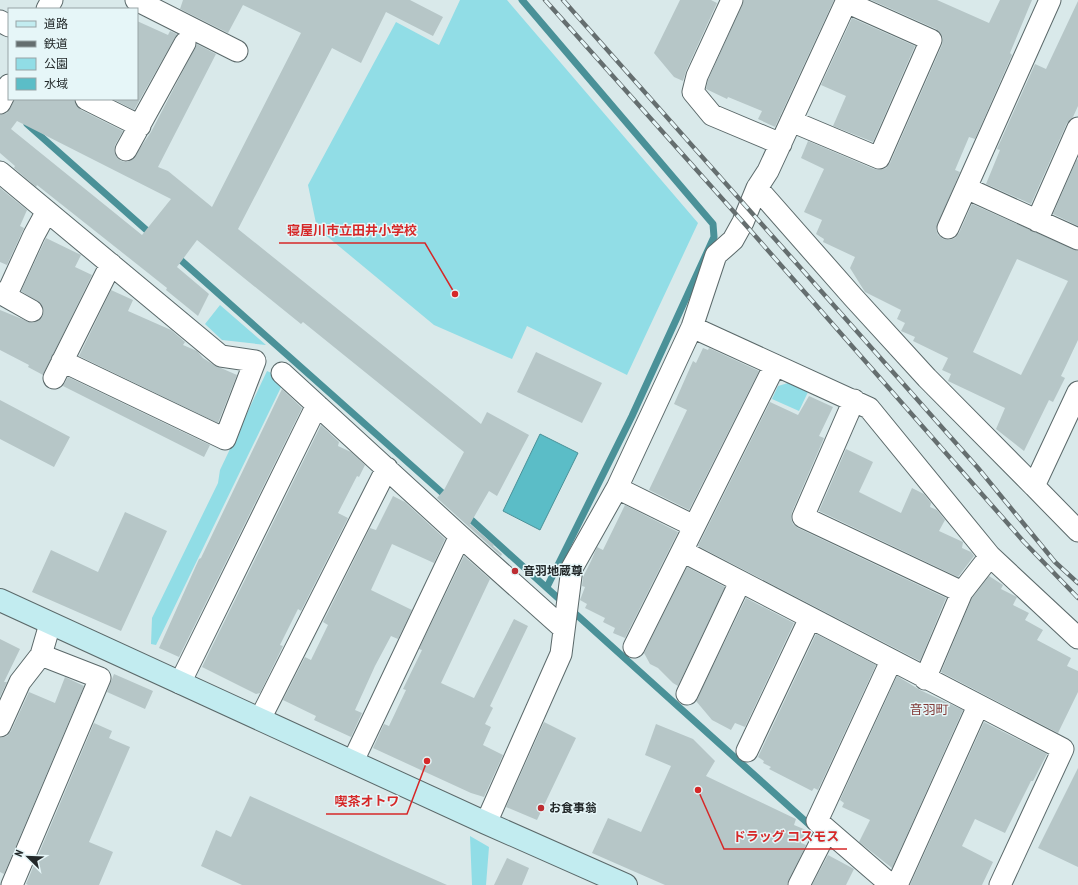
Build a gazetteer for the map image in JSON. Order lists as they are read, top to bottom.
{
  "districts": ["音羽町"],
  "places": [
    "寝屋川市立田井小学校",
    "音羽地蔵尊",
    "喫茶オトワ",
    "ドラッグ コスモス",
    "お食事翁"
  ],
  "legend": [
    "道路",
    "鉄道",
    "公園",
    "水域"
  ],
  "north": "top left"
}
